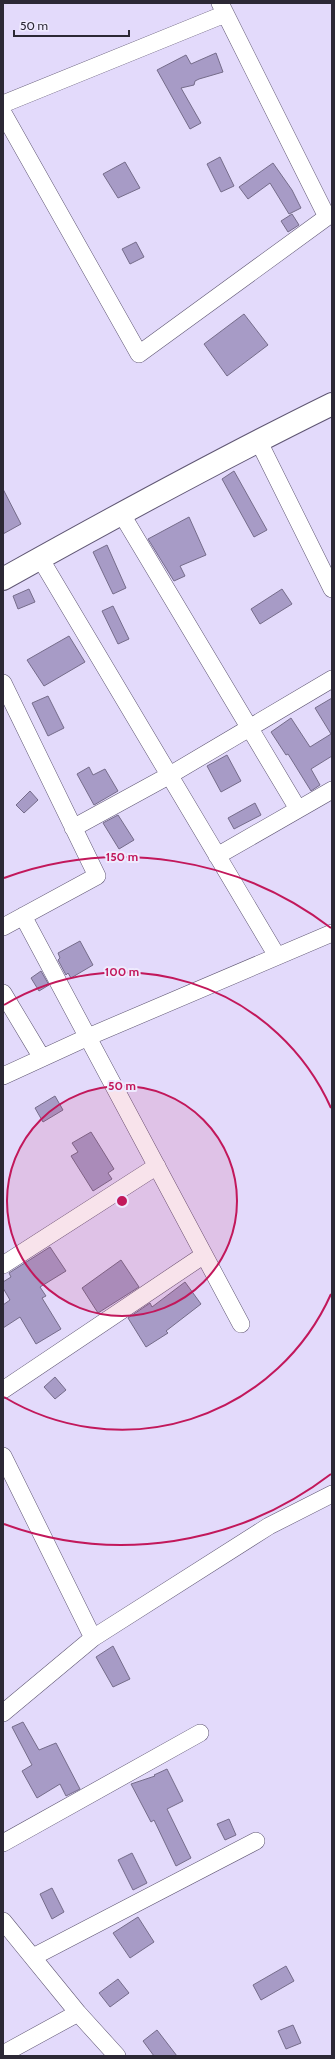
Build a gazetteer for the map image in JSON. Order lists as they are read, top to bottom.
{
  "scale_bar": "50 m",
  "rings": ["150 m", "100 m", "50 m"]
}
